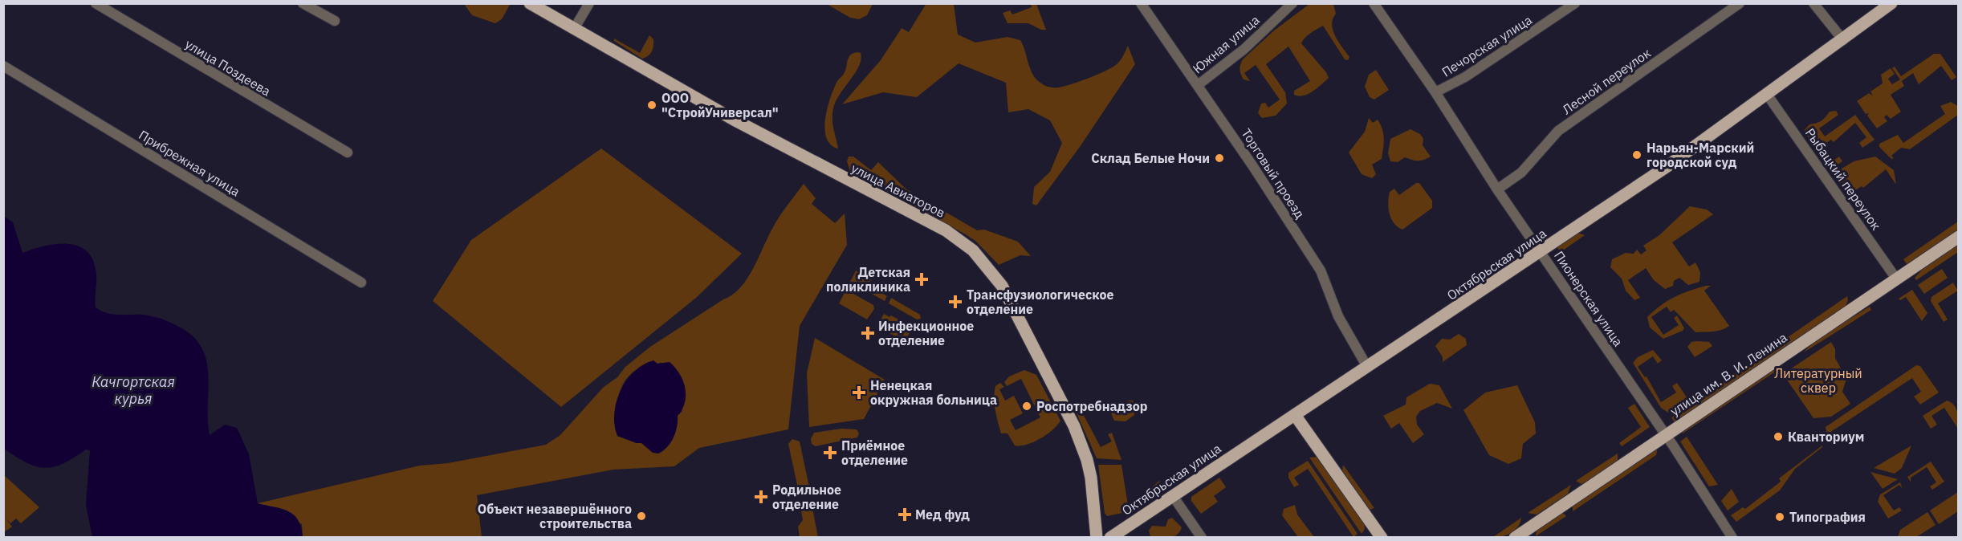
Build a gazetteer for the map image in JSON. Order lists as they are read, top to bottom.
{
  "streets": {
    "main road": ["улица Авиаторов", "Октябрьская улица", "улица им. В. И. Ленина"],
    "street": [
      "Южная улица",
      "Печорская улица",
      "улица Поздеева",
      "Лесной переулок",
      "Прибрежная улица",
      "Торговый проезд",
      "Рыбацкий переулок",
      "Пионерская улица"
    ]
  },
  "crossings": [
    ["Южная улица", "Торговый проезд"],
    ["Печорская улица", "Пионерская улица"],
    ["Лесной переулок", "Пионерская улица"],
    ["Торговый проезд", "Октябрьская улица"],
    ["Рыбацкий переулок", "Октябрьская улица"],
    ["Рыбацкий переулок", "улица им. В. И. Ленина"],
    ["Октябрьская улица", "Пионерская улица"],
    ["Пионерская улица", "улица им. В. И. Ленина"]
  ],
  "water": ["Качгортская курья"],
  "parks": ["Литературный сквер"],
  "places": {
    "other": [
      "ООО \"СтройУниверсал\"",
      "Нарьян-Марский городской суд",
      "Склад Белые Ночи",
      "Роспотребнадзор",
      "Кванториум",
      "Объект незавершённого строительства",
      "Типография"
    ],
    "health": [
      "Детская поликлиника",
      "Трансфузиологическое отделение",
      "Инфекционное отделение",
      "Ненецкая окружная больница",
      "Приёмное отделение",
      "Родильное отделение",
      "Мед фуд"
    ]
  }
}
